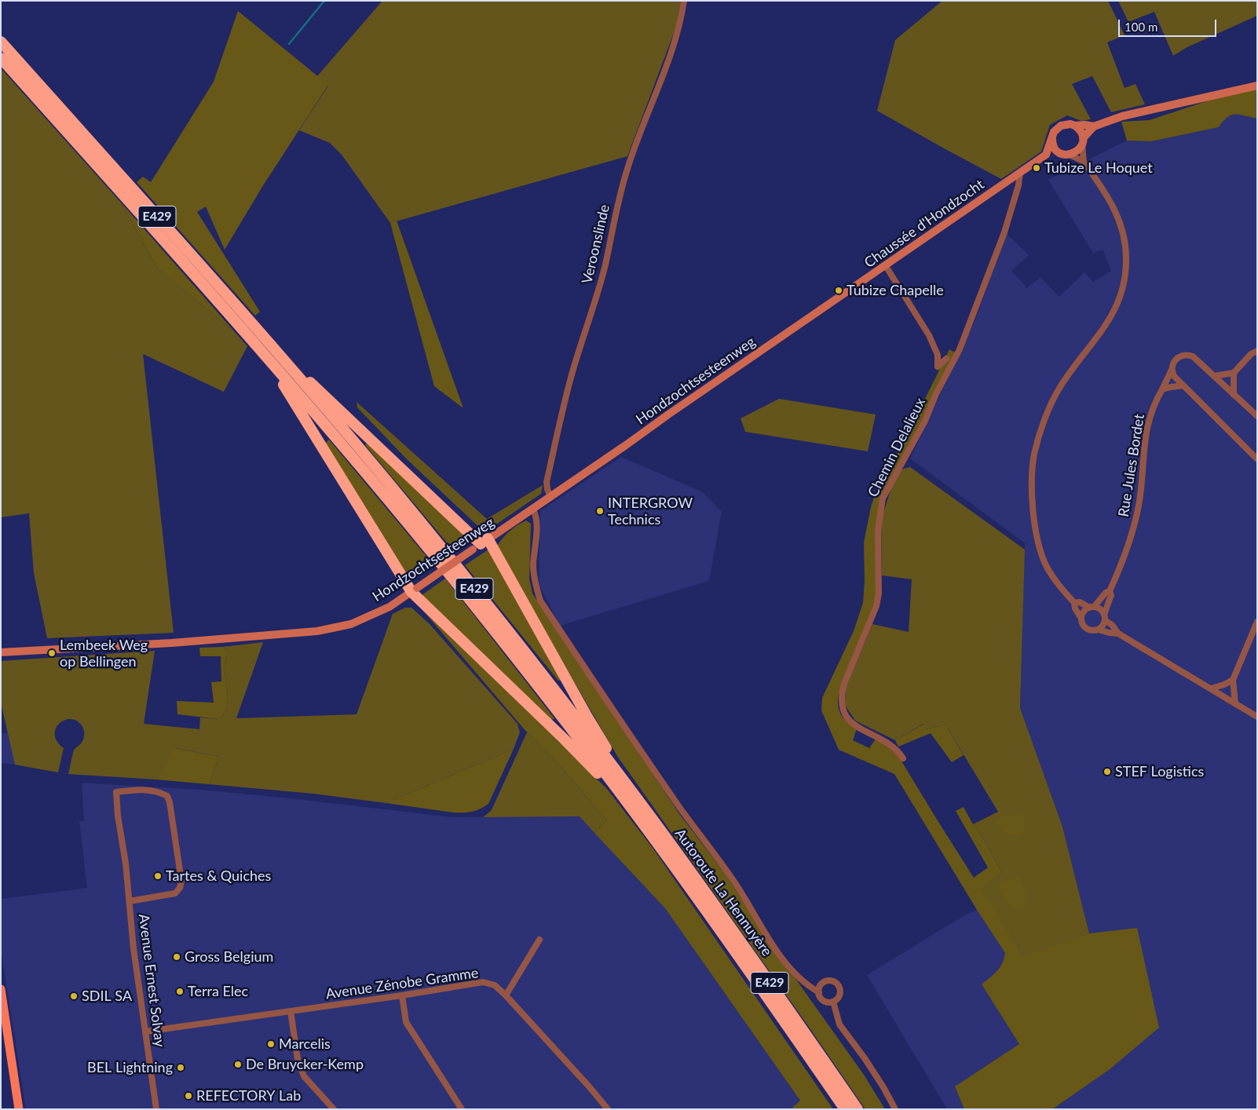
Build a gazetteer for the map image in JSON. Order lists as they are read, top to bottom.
{
  "streets": {
    "highway": ["E429", "Autoroute La Hennuyère"],
    "main road": ["Chaussée d'Hondzocht", "Hondzochtsesteenweg"],
    "street": [
      "Veroonslinde",
      "Chemin Delalieux",
      "Rue Jules Bordet",
      "Avenue Ernest Solvay",
      "Avenue Zénobe Gramme"
    ]
  },
  "crossings": [
    ["E429", "Autoroute La Hennuyère"],
    ["Chaussée d'Hondzocht", "Hondzochtsesteenweg"],
    ["Chaussée d'Hondzocht", "Chemin Delalieux"],
    ["Veroonslinde", "Hondzochtsesteenweg"],
    ["Avenue Ernest Solvay", "Avenue Zénobe Gramme"]
  ],
  "places": [
    "Tubize Le Hoquet",
    "Tubize Chapelle",
    "INTERGROW Technics",
    "Lembeek Weg op Bellingen",
    "STEF Logistics",
    "Tartes & Quiches",
    "Gross Belgium",
    "Terra Elec",
    "SDIL SA",
    "Marcelis",
    "De Bruycker-Kemp",
    "BEL Lightning",
    "REFECTORY Lab"
  ],
  "scale_bar": "100 m"
}
